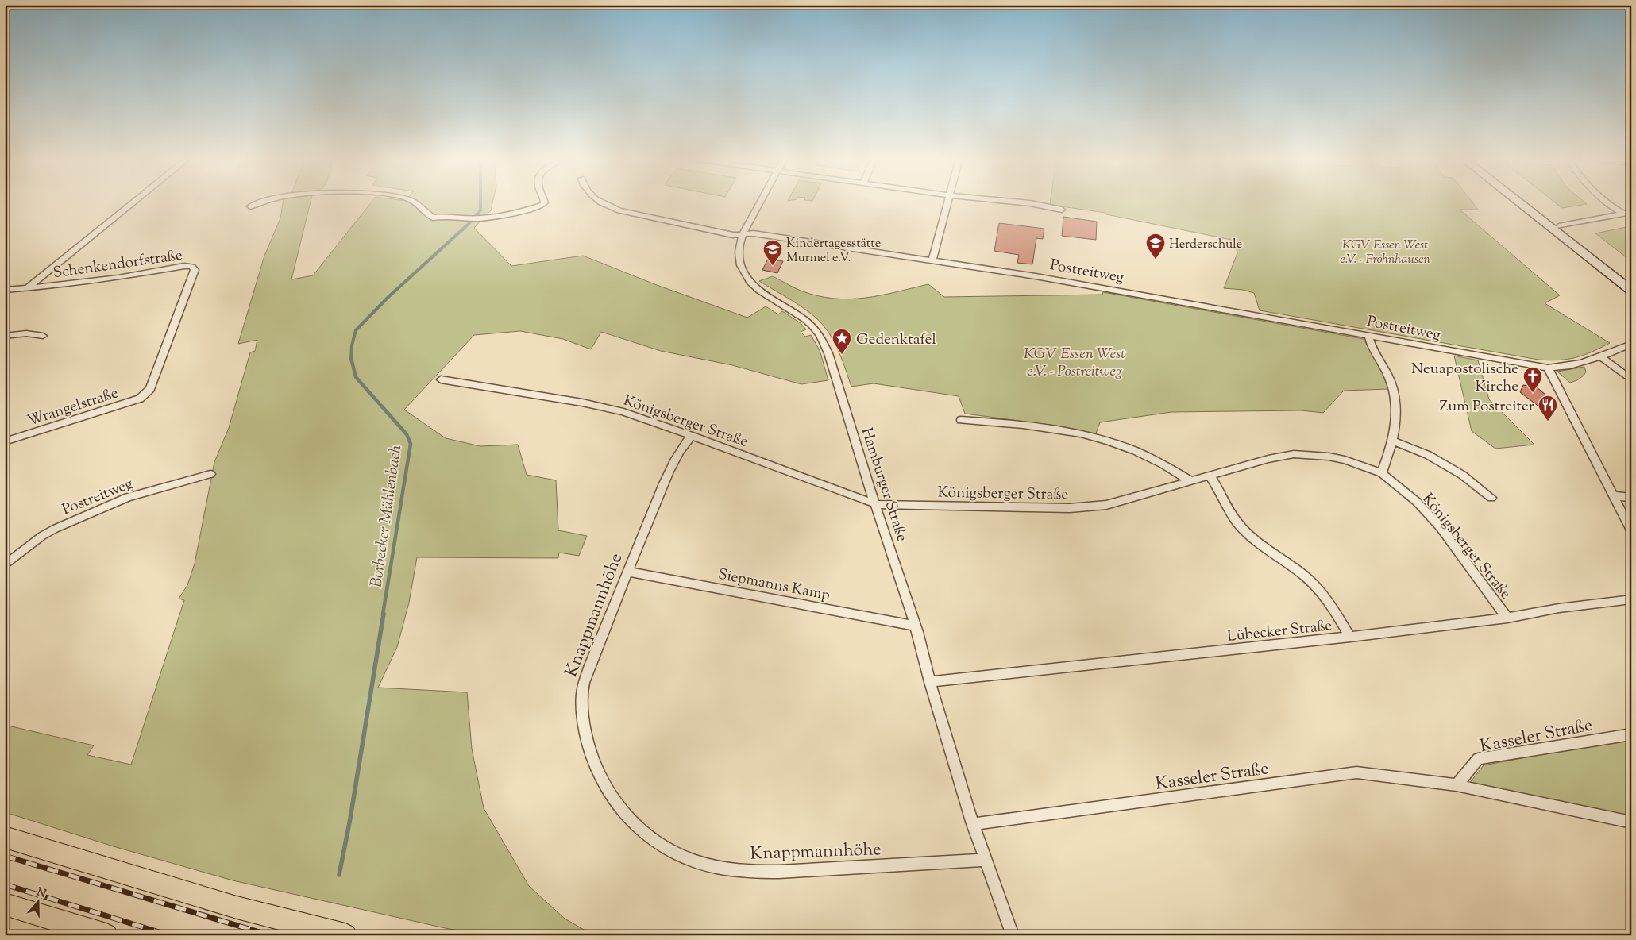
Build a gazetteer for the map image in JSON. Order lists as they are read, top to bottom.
{
  "streets": {
    "street": [
      "Schenkendorfstraße",
      "Postreitweg",
      "Wrangelstraße",
      "Königsberger Straße",
      "Hamburger Straße",
      "Siepmanns Kamp",
      "Knappmannhöhe",
      "Lübecker Straße",
      "Kasseler Straße"
    ]
  },
  "crossings": [
    ["Schenkendorfstraße", "Wrangelstraße"],
    ["Postreitweg", "Hamburger Straße"],
    ["Königsberger Straße", "Hamburger Straße"],
    ["Königsberger Straße", "Knappmannhöhe"],
    ["Königsberger Straße", "Lübecker Straße"],
    ["Hamburger Straße", "Siepmanns Kamp"],
    ["Hamburger Straße", "Knappmannhöhe"],
    ["Hamburger Straße", "Lübecker Straße"],
    ["Hamburger Straße", "Kasseler Straße"],
    ["Siepmanns Kamp", "Knappmannhöhe"]
  ],
  "water": ["Borbecker Mühlenbach"],
  "parks": ["KGV Essen West e.V. - Frohnhausen", "KGV Essen West e.V. - Postreitweg"],
  "places": {
    "school or university": ["Herderschule", "Kindertagesstätte Murmel e.V."],
    "place": ["Gedenktafel"],
    "church": ["Neuapostolische Kirche"],
    "restaurant": ["Zum Postreiter"]
  },
  "north": "top"
}
